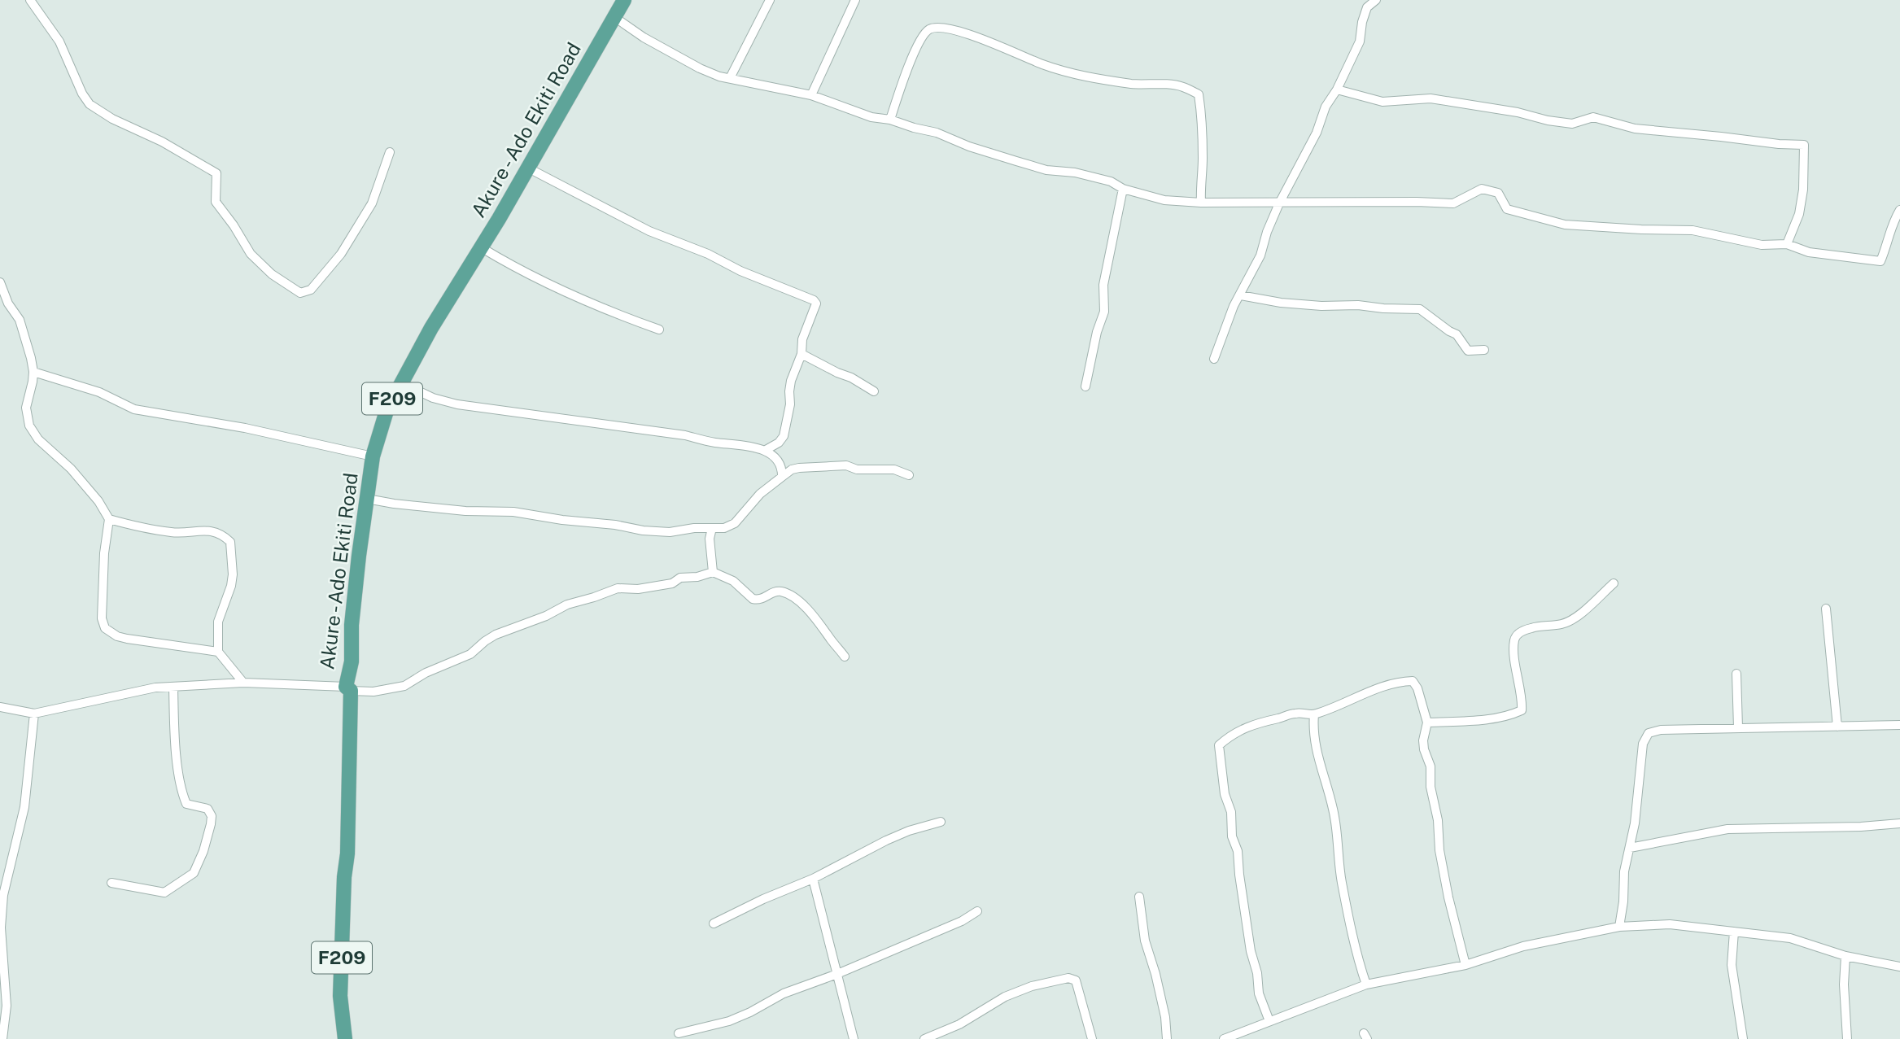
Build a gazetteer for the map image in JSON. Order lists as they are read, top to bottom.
{
  "streets": {
    "main road": ["Akure - Ado Ekiti Road", "F209"]
  }
}
